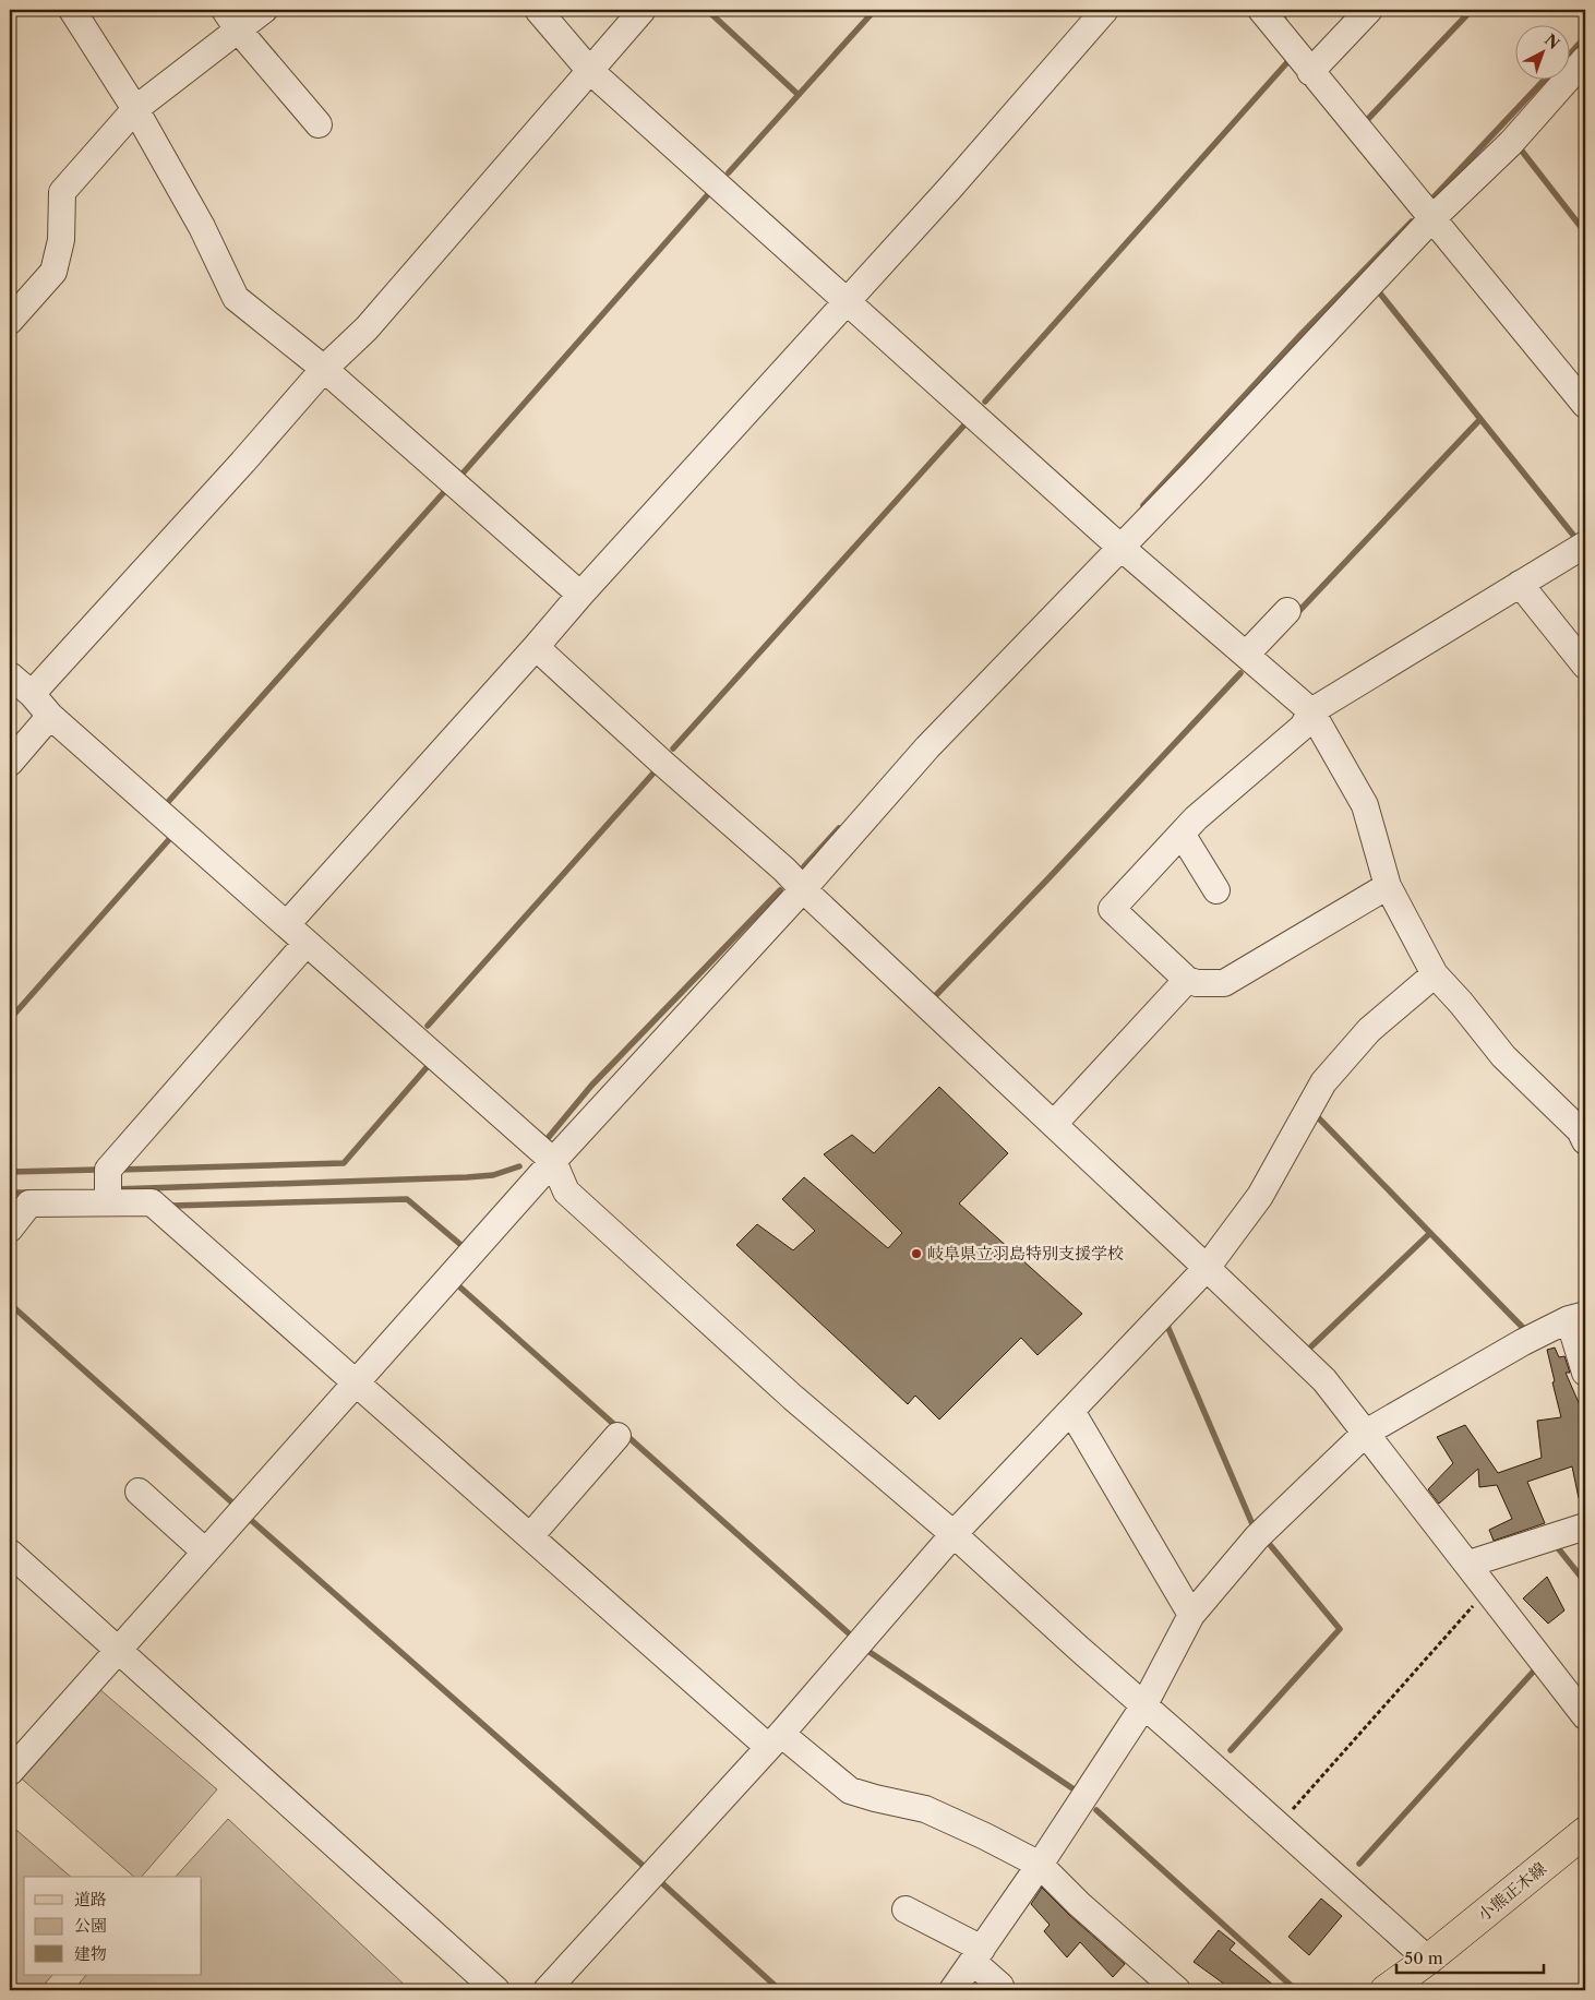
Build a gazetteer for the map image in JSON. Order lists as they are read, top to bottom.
{
  "streets": {
    "main road": ["小熊正木線"]
  },
  "places": ["岐阜県立羽島特別支援学校"],
  "legend": ["道路", "公園", "建物"],
  "scale_bar": "50 m",
  "north": "top right"
}
